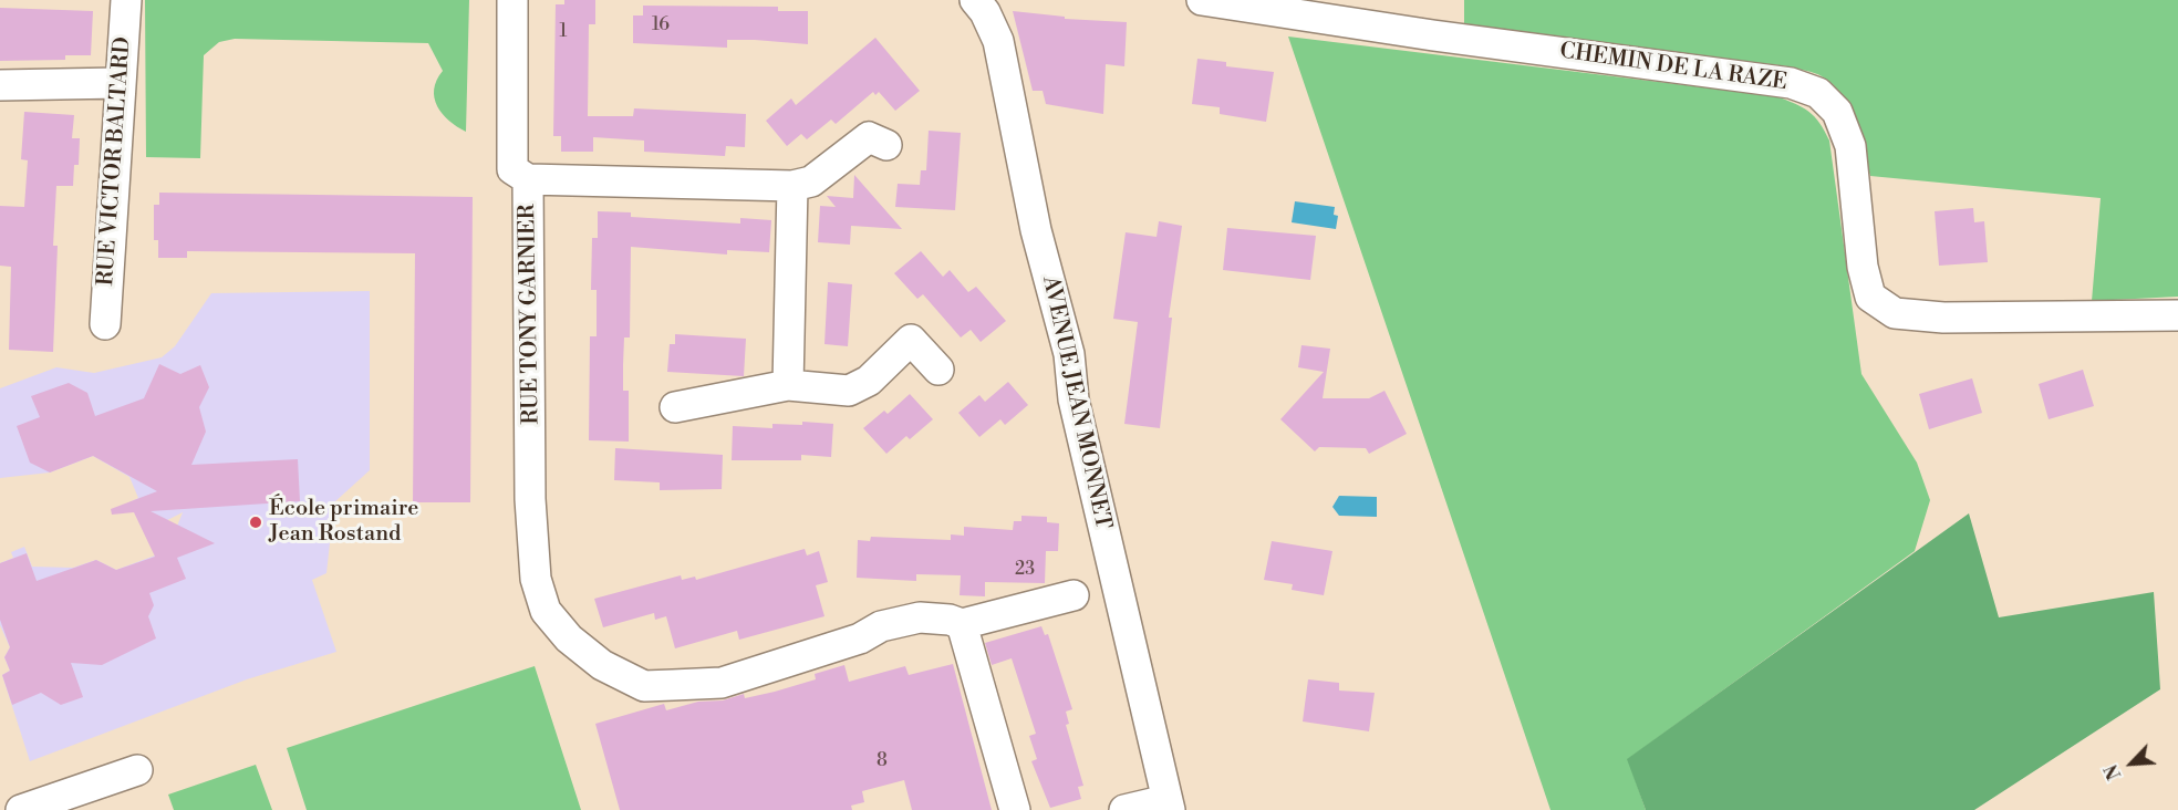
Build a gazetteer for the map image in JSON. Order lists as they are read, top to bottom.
{
  "streets": {
    "street": [
      "CHEMIN DE LA RAZE",
      "RUE VICTOR BALTARD",
      "RUE TONY GARNIER",
      "AVENUE JEAN MONNET"
    ]
  },
  "places": ["École primaire Jean Rostand"],
  "house_numbers": [
    "16",
    "1",
    "23",
    "8"
  ],
  "north": "bottom left"
}
